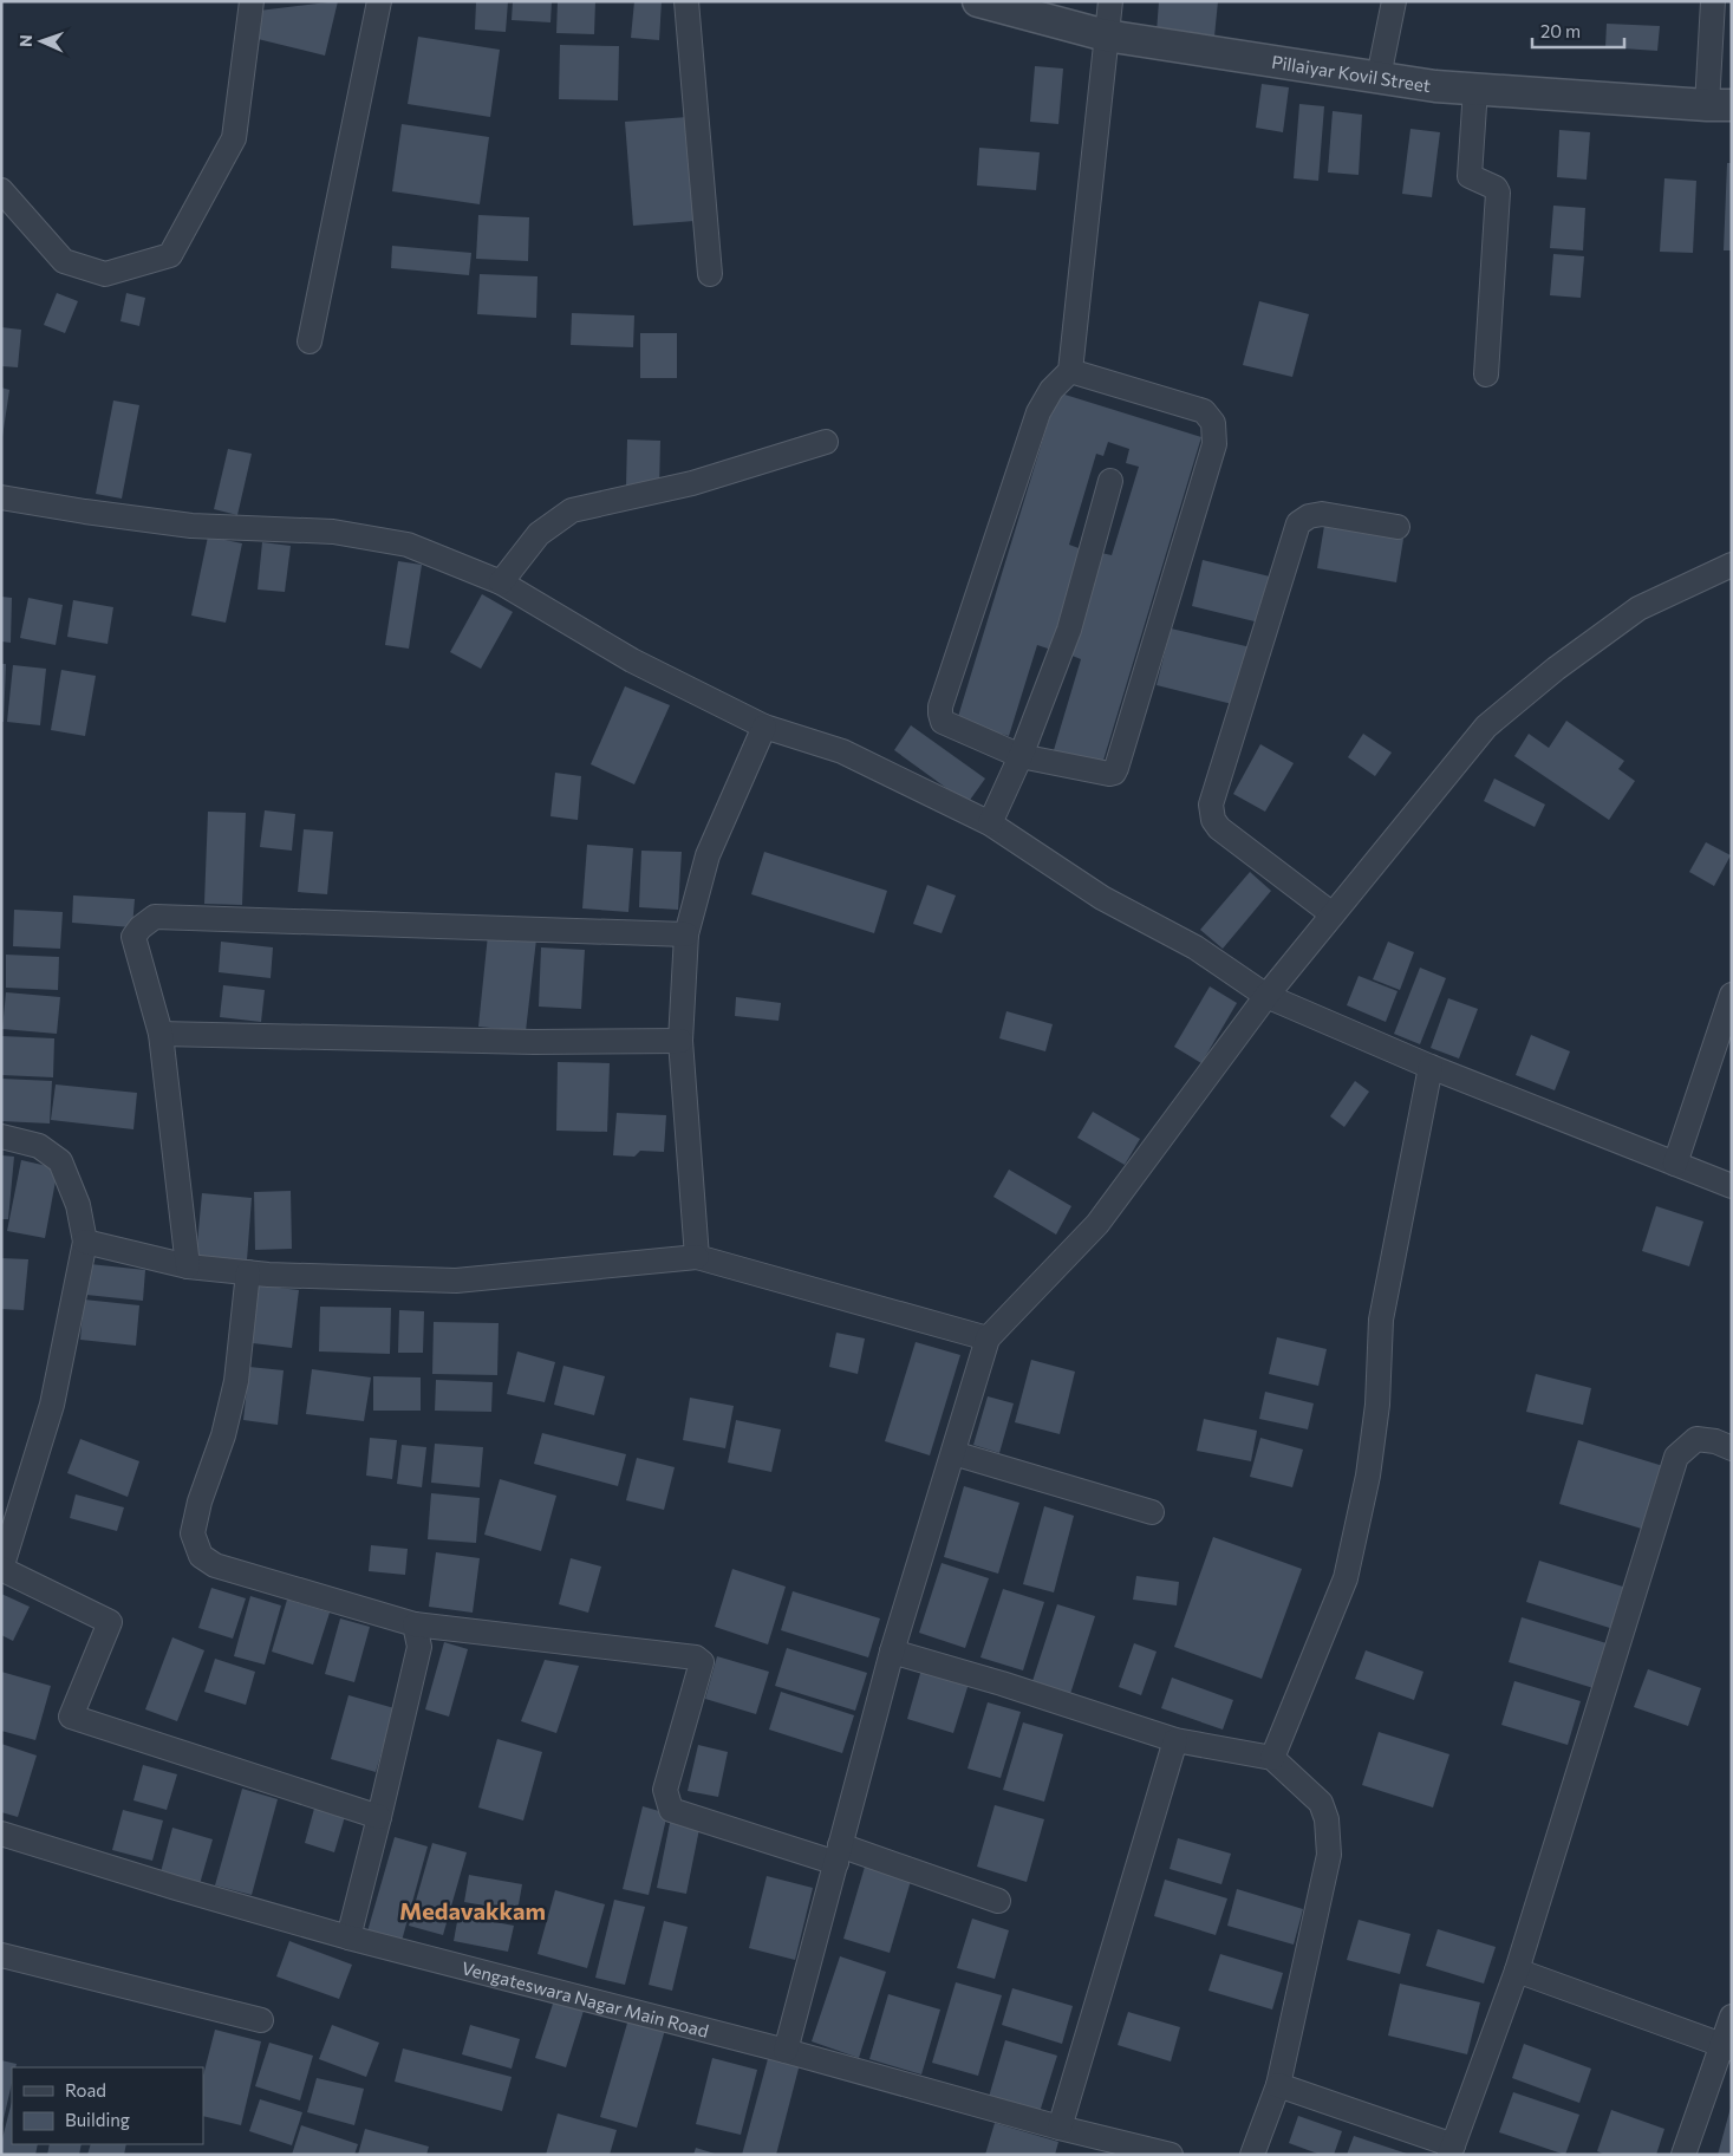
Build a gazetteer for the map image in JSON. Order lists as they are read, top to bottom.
{
  "streets": {
    "street": ["Pillaiyar Kovil Street", "Vengateswara Nagar Main Road"]
  },
  "districts": ["Medavakkam"],
  "legend": ["Road", "Building"],
  "scale_bar": "20 m",
  "north": "left"
}
